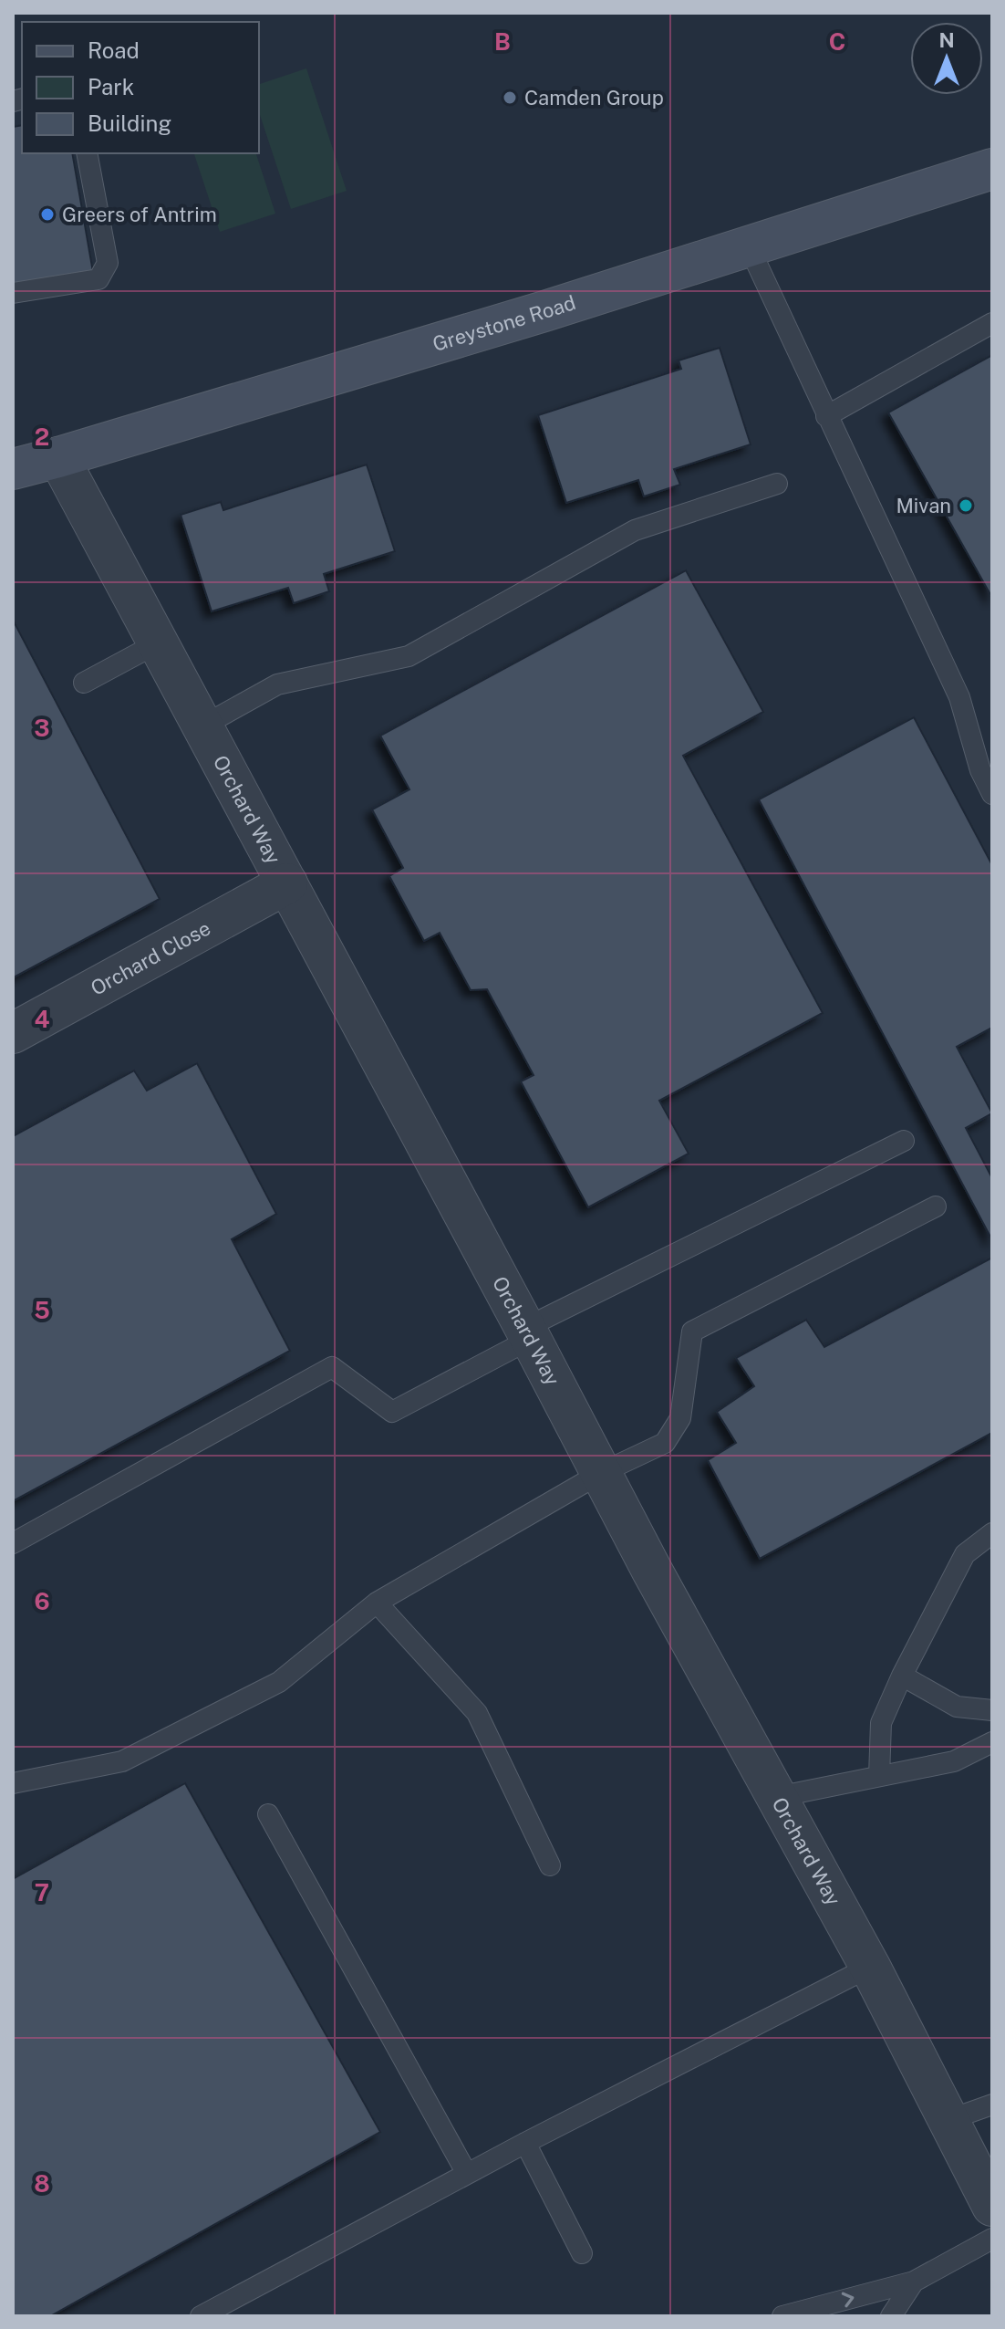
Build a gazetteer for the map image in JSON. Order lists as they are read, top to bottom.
{
  "streets": {
    "main road": ["Greystone Road"],
    "street": ["Orchard Way", "Orchard Close"]
  },
  "crossings": [
    ["Greystone Road", "Orchard Way"],
    ["Orchard Way", "Orchard Close"]
  ],
  "places": ["Camden Group", "Greers of Antrim", "Mivan"],
  "legend": ["Road", "Park", "Building"],
  "north": "top",
  "grid": {
    "columns": ["B", "C"],
    "rows": [
      "2",
      "3",
      "4",
      "5",
      "6",
      "7",
      "8"
    ]
  }
}
